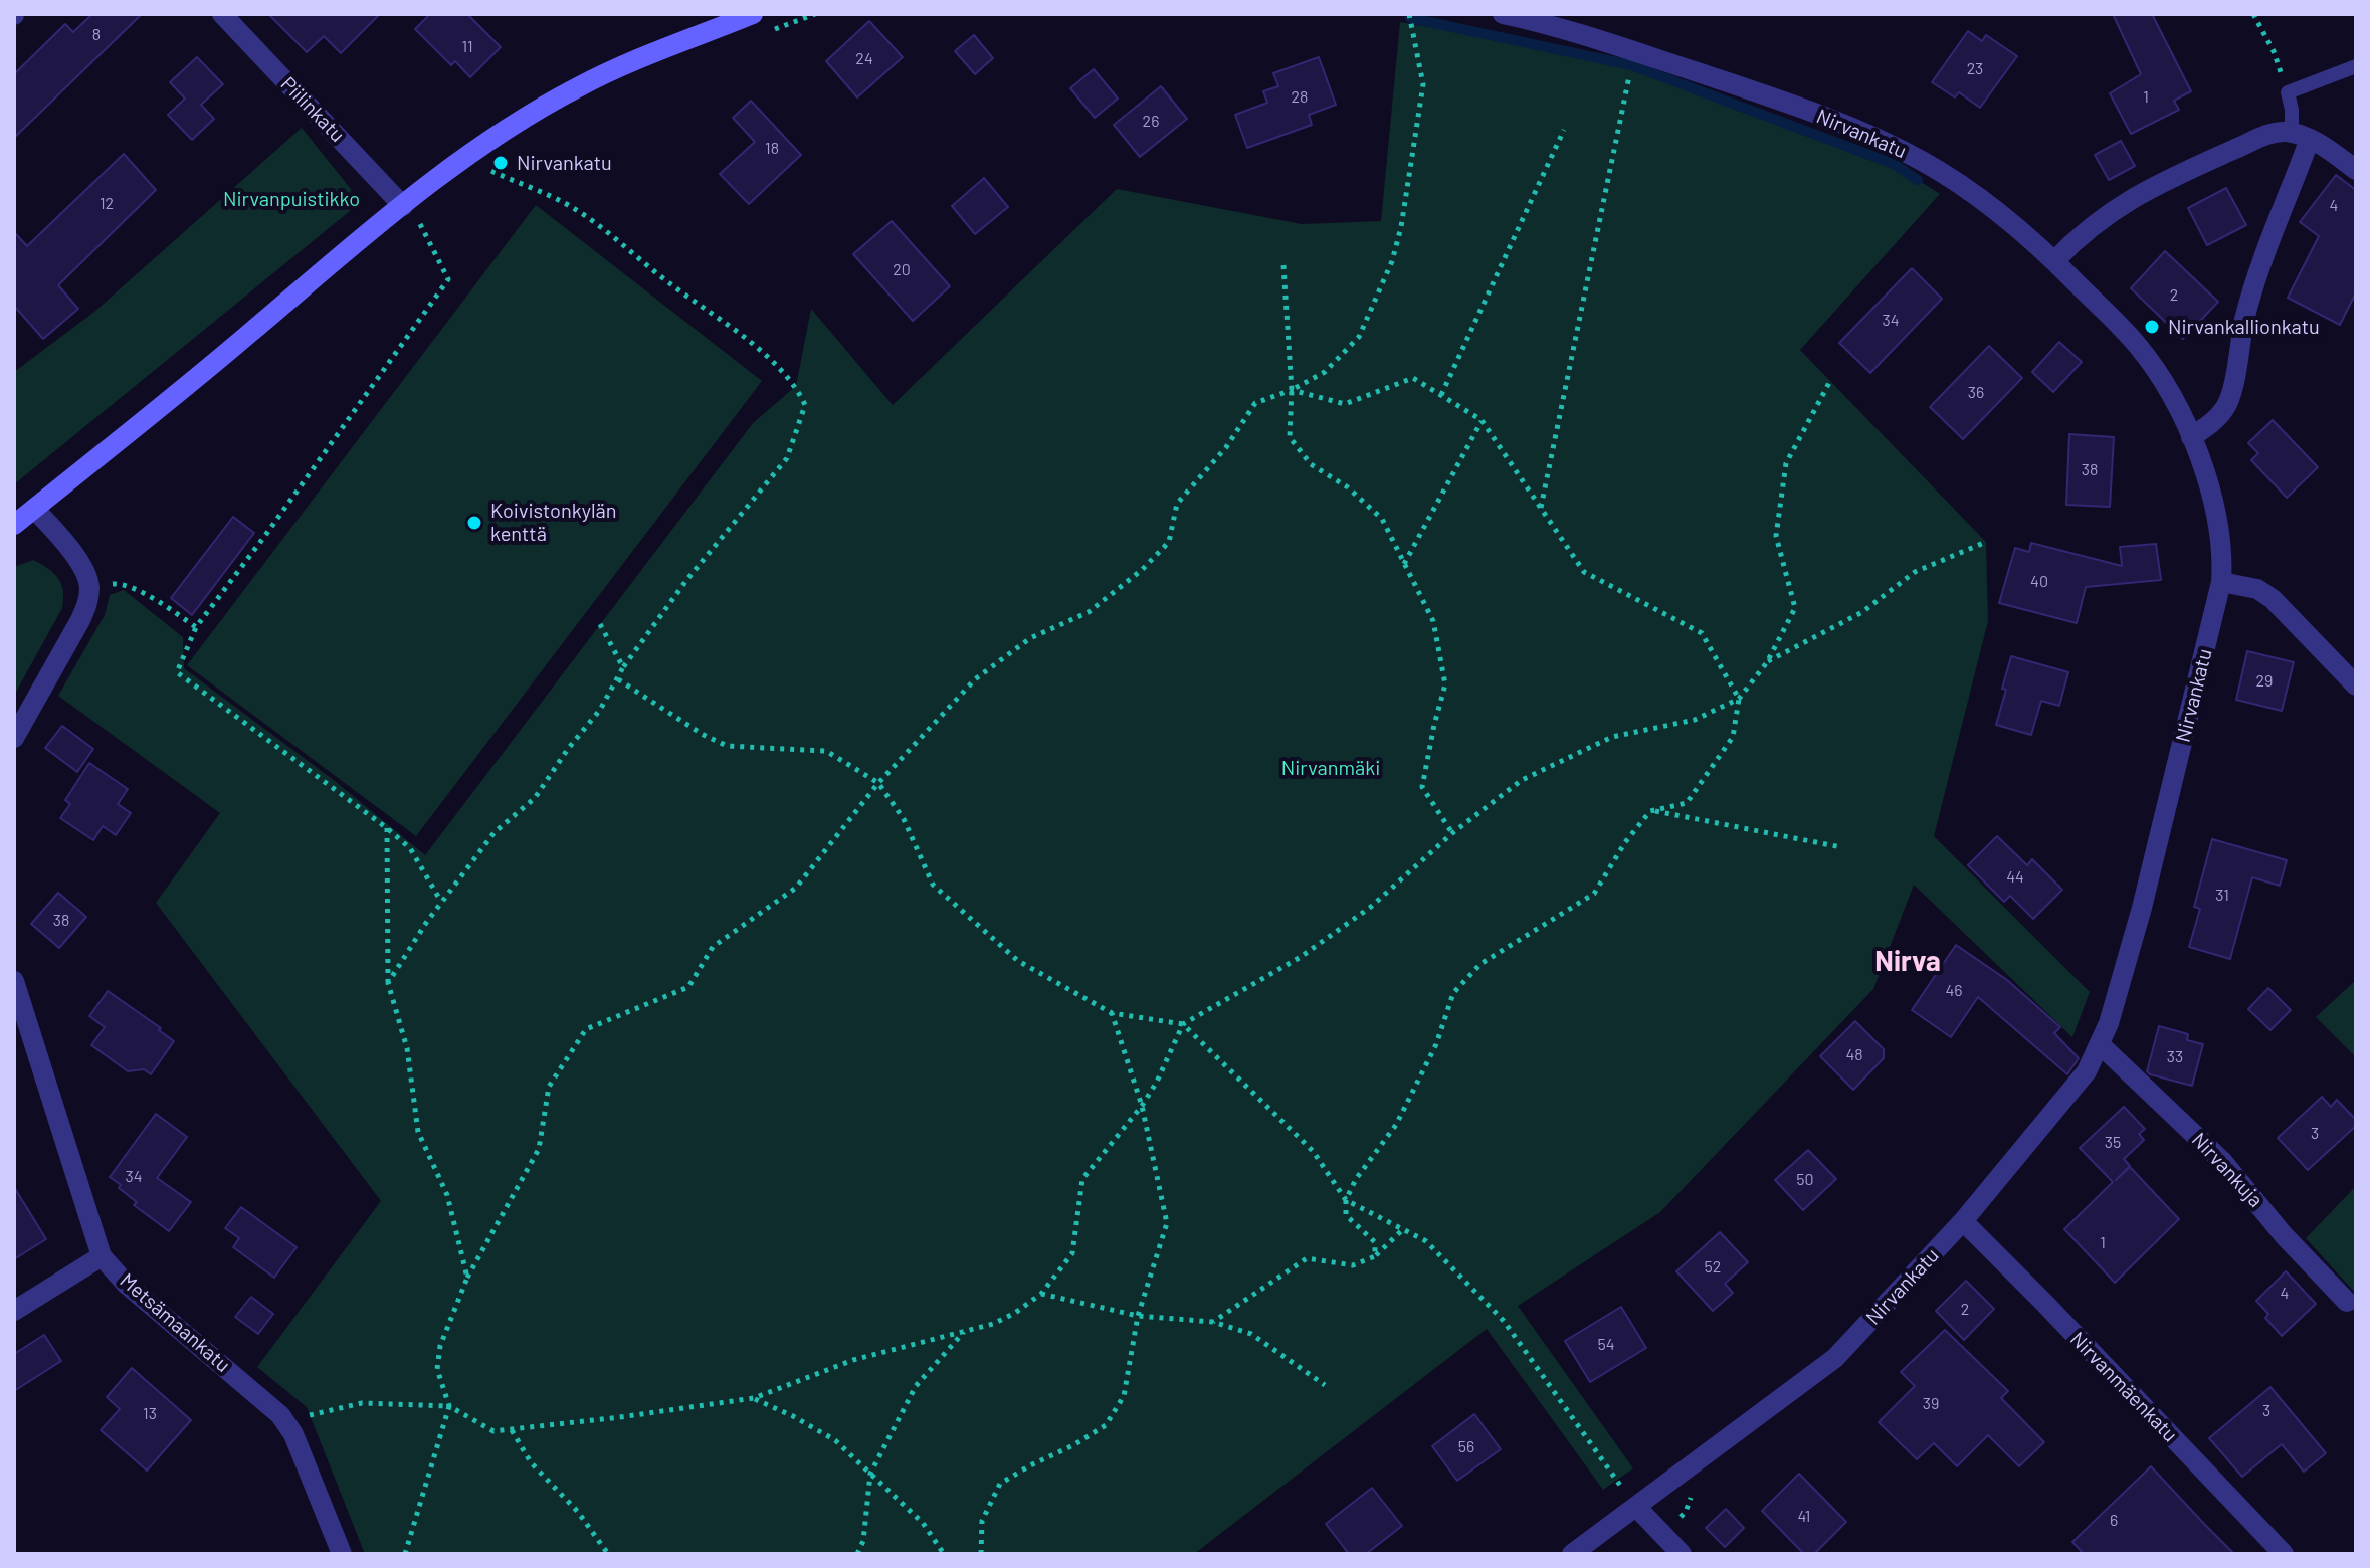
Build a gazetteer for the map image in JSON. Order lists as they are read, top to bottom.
{
  "streets": {
    "street": [
      "Piilinkatu",
      "Nirvankatu",
      "Nirvankuja",
      "Metsämaankatu",
      "Nirvanmäenkatu"
    ]
  },
  "crossings": [
    ["Nirvankatu", "Nirvankuja"],
    ["Nirvankatu", "Nirvanmäenkatu"]
  ],
  "districts": ["Nirva"],
  "parks": ["Nirvanpuistikko", "Nirvanmäki"],
  "places": ["Nirvankatu", "Nirvankallionkatu", "Koivistonkylän kenttä"],
  "house_numbers": [
    "8",
    "11",
    "24",
    "23",
    "28",
    "1",
    "26",
    "18",
    "12",
    "4",
    "20",
    "2",
    "34",
    "36",
    "38",
    "40",
    "29",
    "44",
    "31",
    "38",
    "46",
    "48",
    "33",
    "3",
    "35",
    "34",
    "50",
    "1",
    "52",
    "4",
    "2",
    "54",
    "39",
    "3",
    "13",
    "56",
    "41",
    "6"
  ]
}
